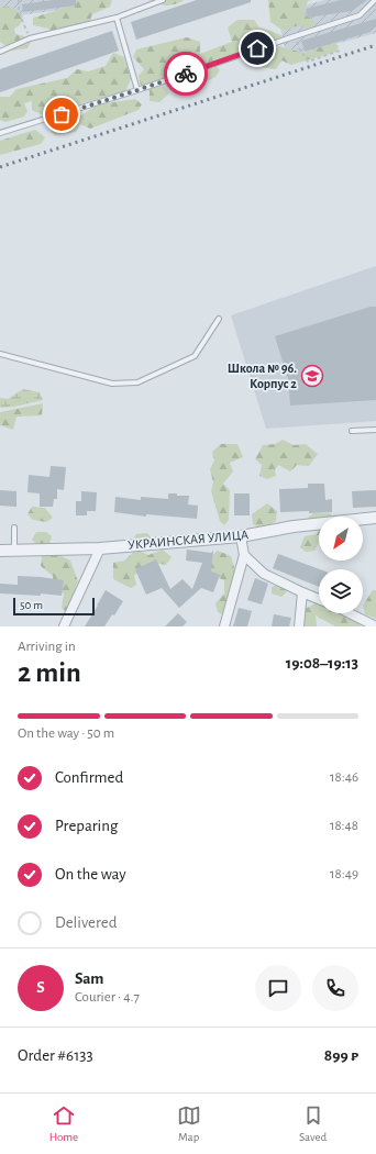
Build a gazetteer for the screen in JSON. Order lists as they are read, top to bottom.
{
  "streets": {
    "street": ["УКРАИНСКАЯ УЛИЦА"]
  },
  "places": {
    "school or university": ["Школа № 96. Корпус 2"]
  },
  "scale_bar": "50 m",
  "north": "bottom left",
  "page": {
    "scale": "50 m",
    "heading": ["2 min", "Arriving in", "19:08–19:13"],
    "panel": [
      "Sam",
      "Courier · 4.7",
      "Order #6133",
      "899 ₽"
    ],
    "bar": "On the way · 50 m",
    "list": [
      ["Confirmed", "18:46"],
      ["Preparing", "18:48"],
      ["On the way", "18:49"],
      "Delivered"
    ],
    "round": "S",
    "tabs": ["Home", "Map", "Saved"]
  }
}
